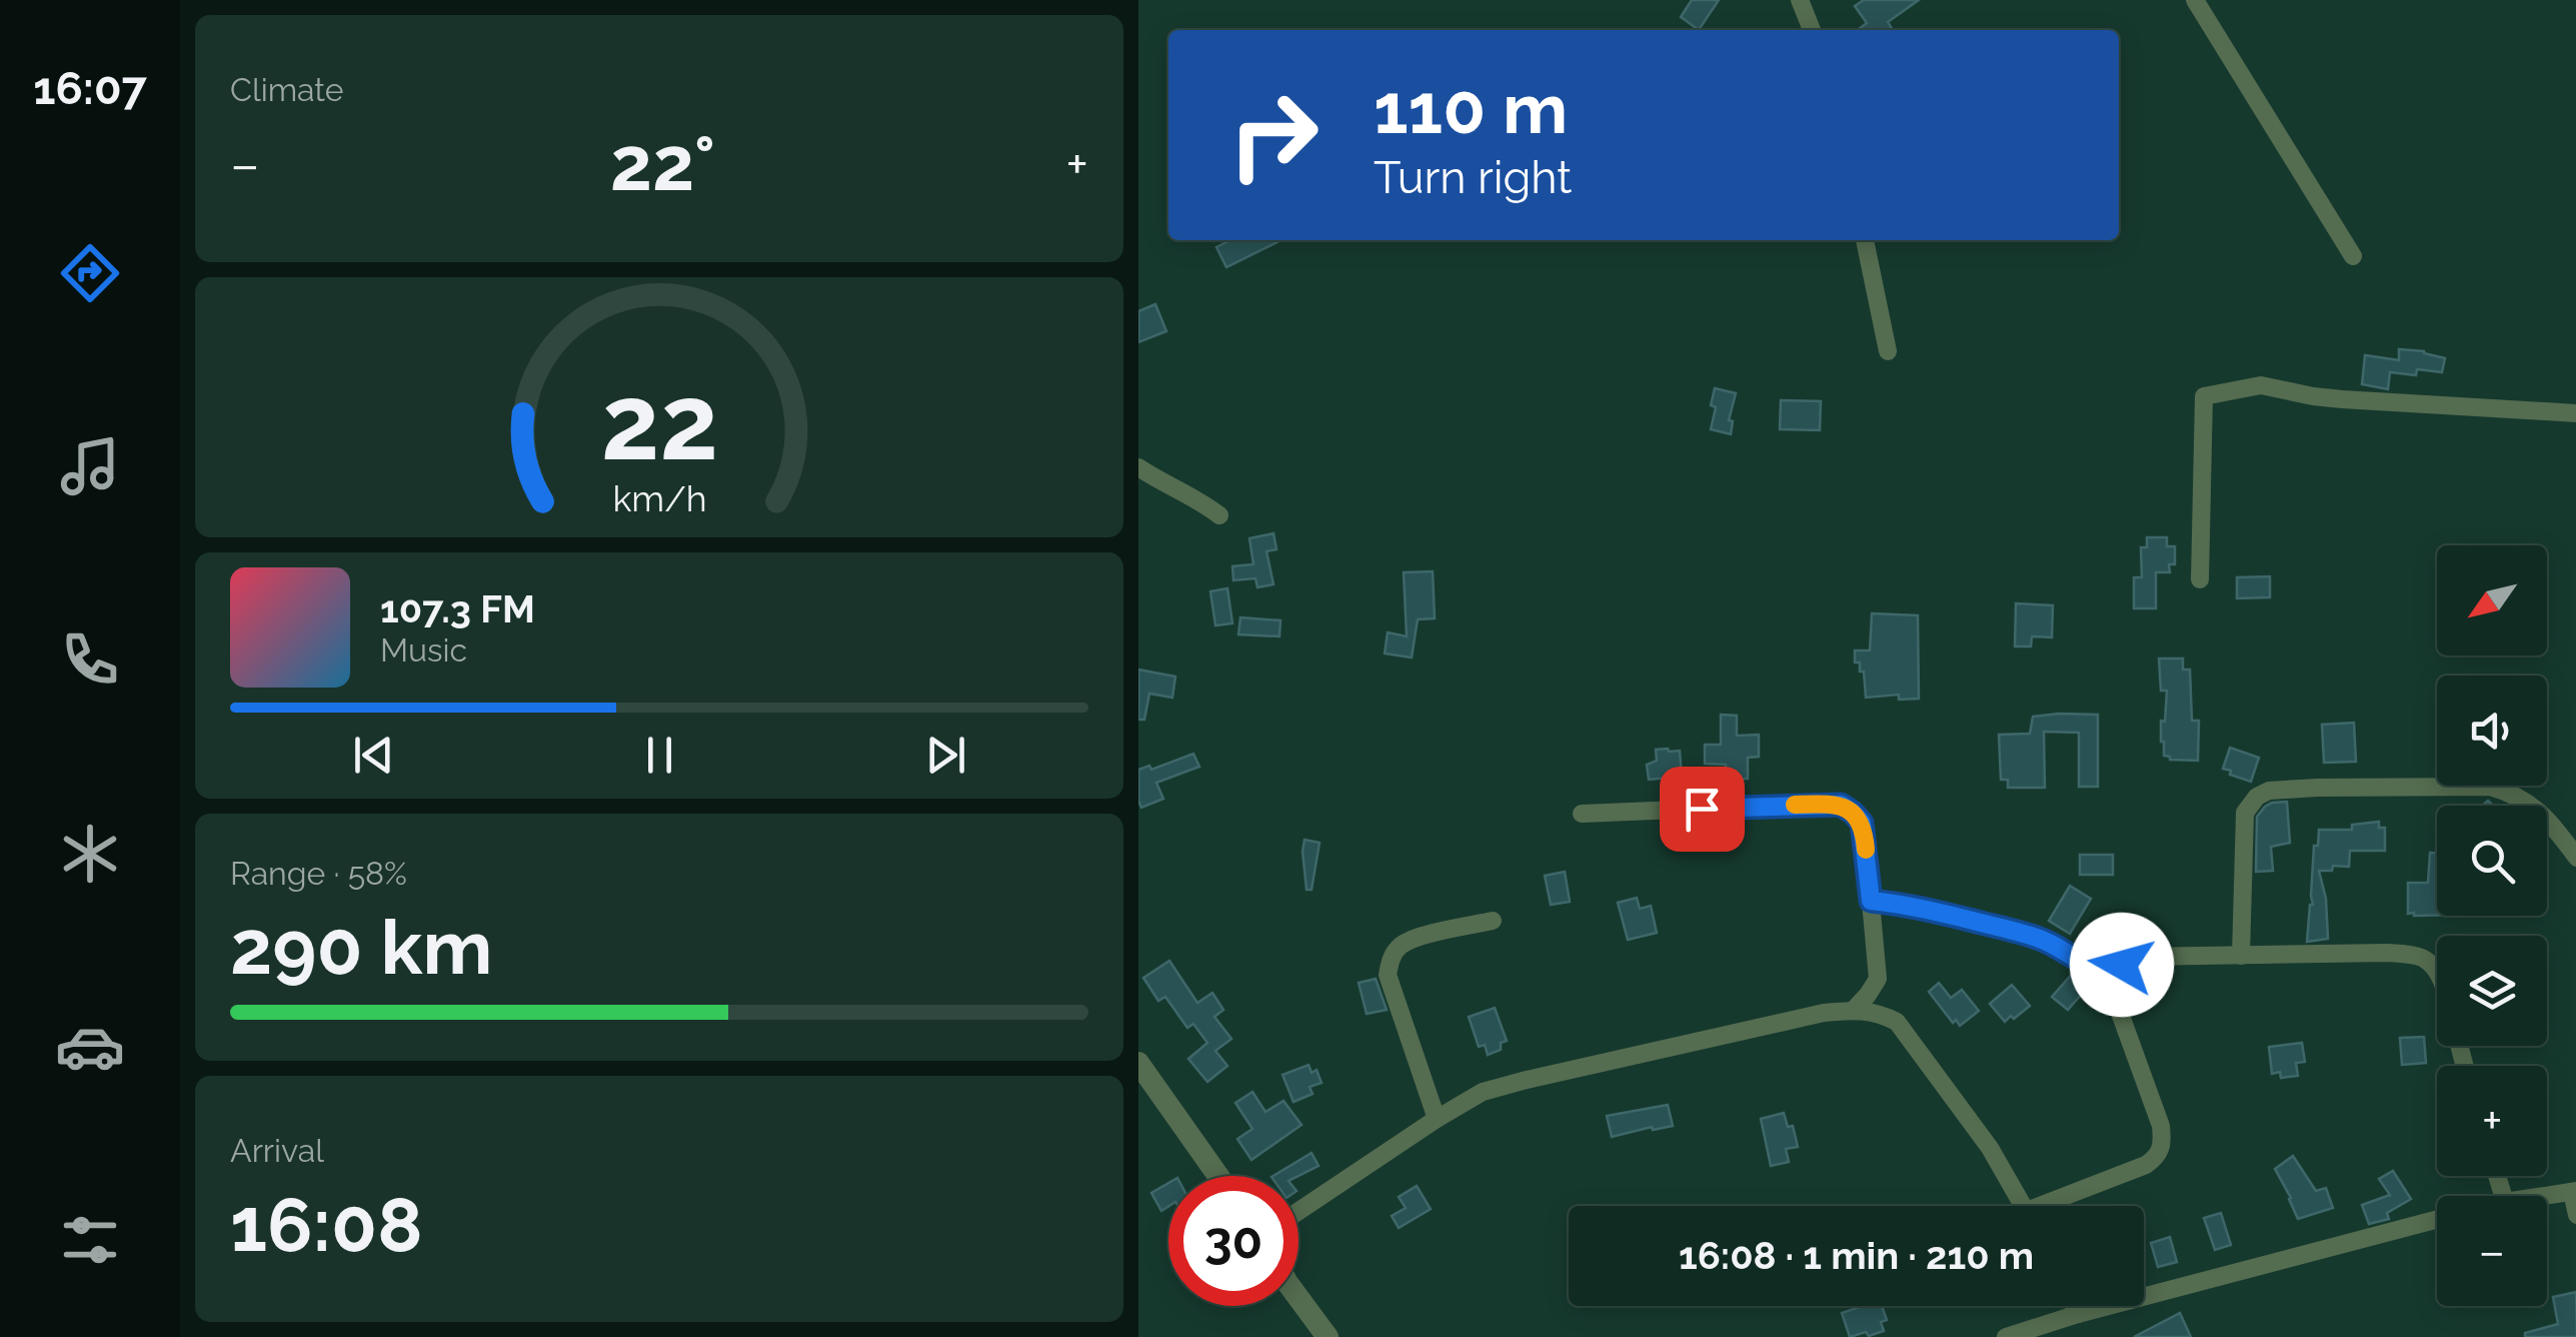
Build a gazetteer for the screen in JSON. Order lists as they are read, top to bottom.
{
  "north": "bottom left",
  "page": {
    "tabs": "16:07",
    "tile": [
      "Climate",
      ["Range · 58%", "290 km"],
      ["Arrival", "16:08"]
    ],
    "turn": ["110 m", "Turn right"],
    "heat": ["−", "22°", "+"],
    "map_buttons": ["+", "−"],
    "song": ["107.3 FM", "Music"],
    "limit": "30",
    "trip": "16:08 · 1 min · 210 m",
    "gauge": ["22", "km/h"]
  }
}
